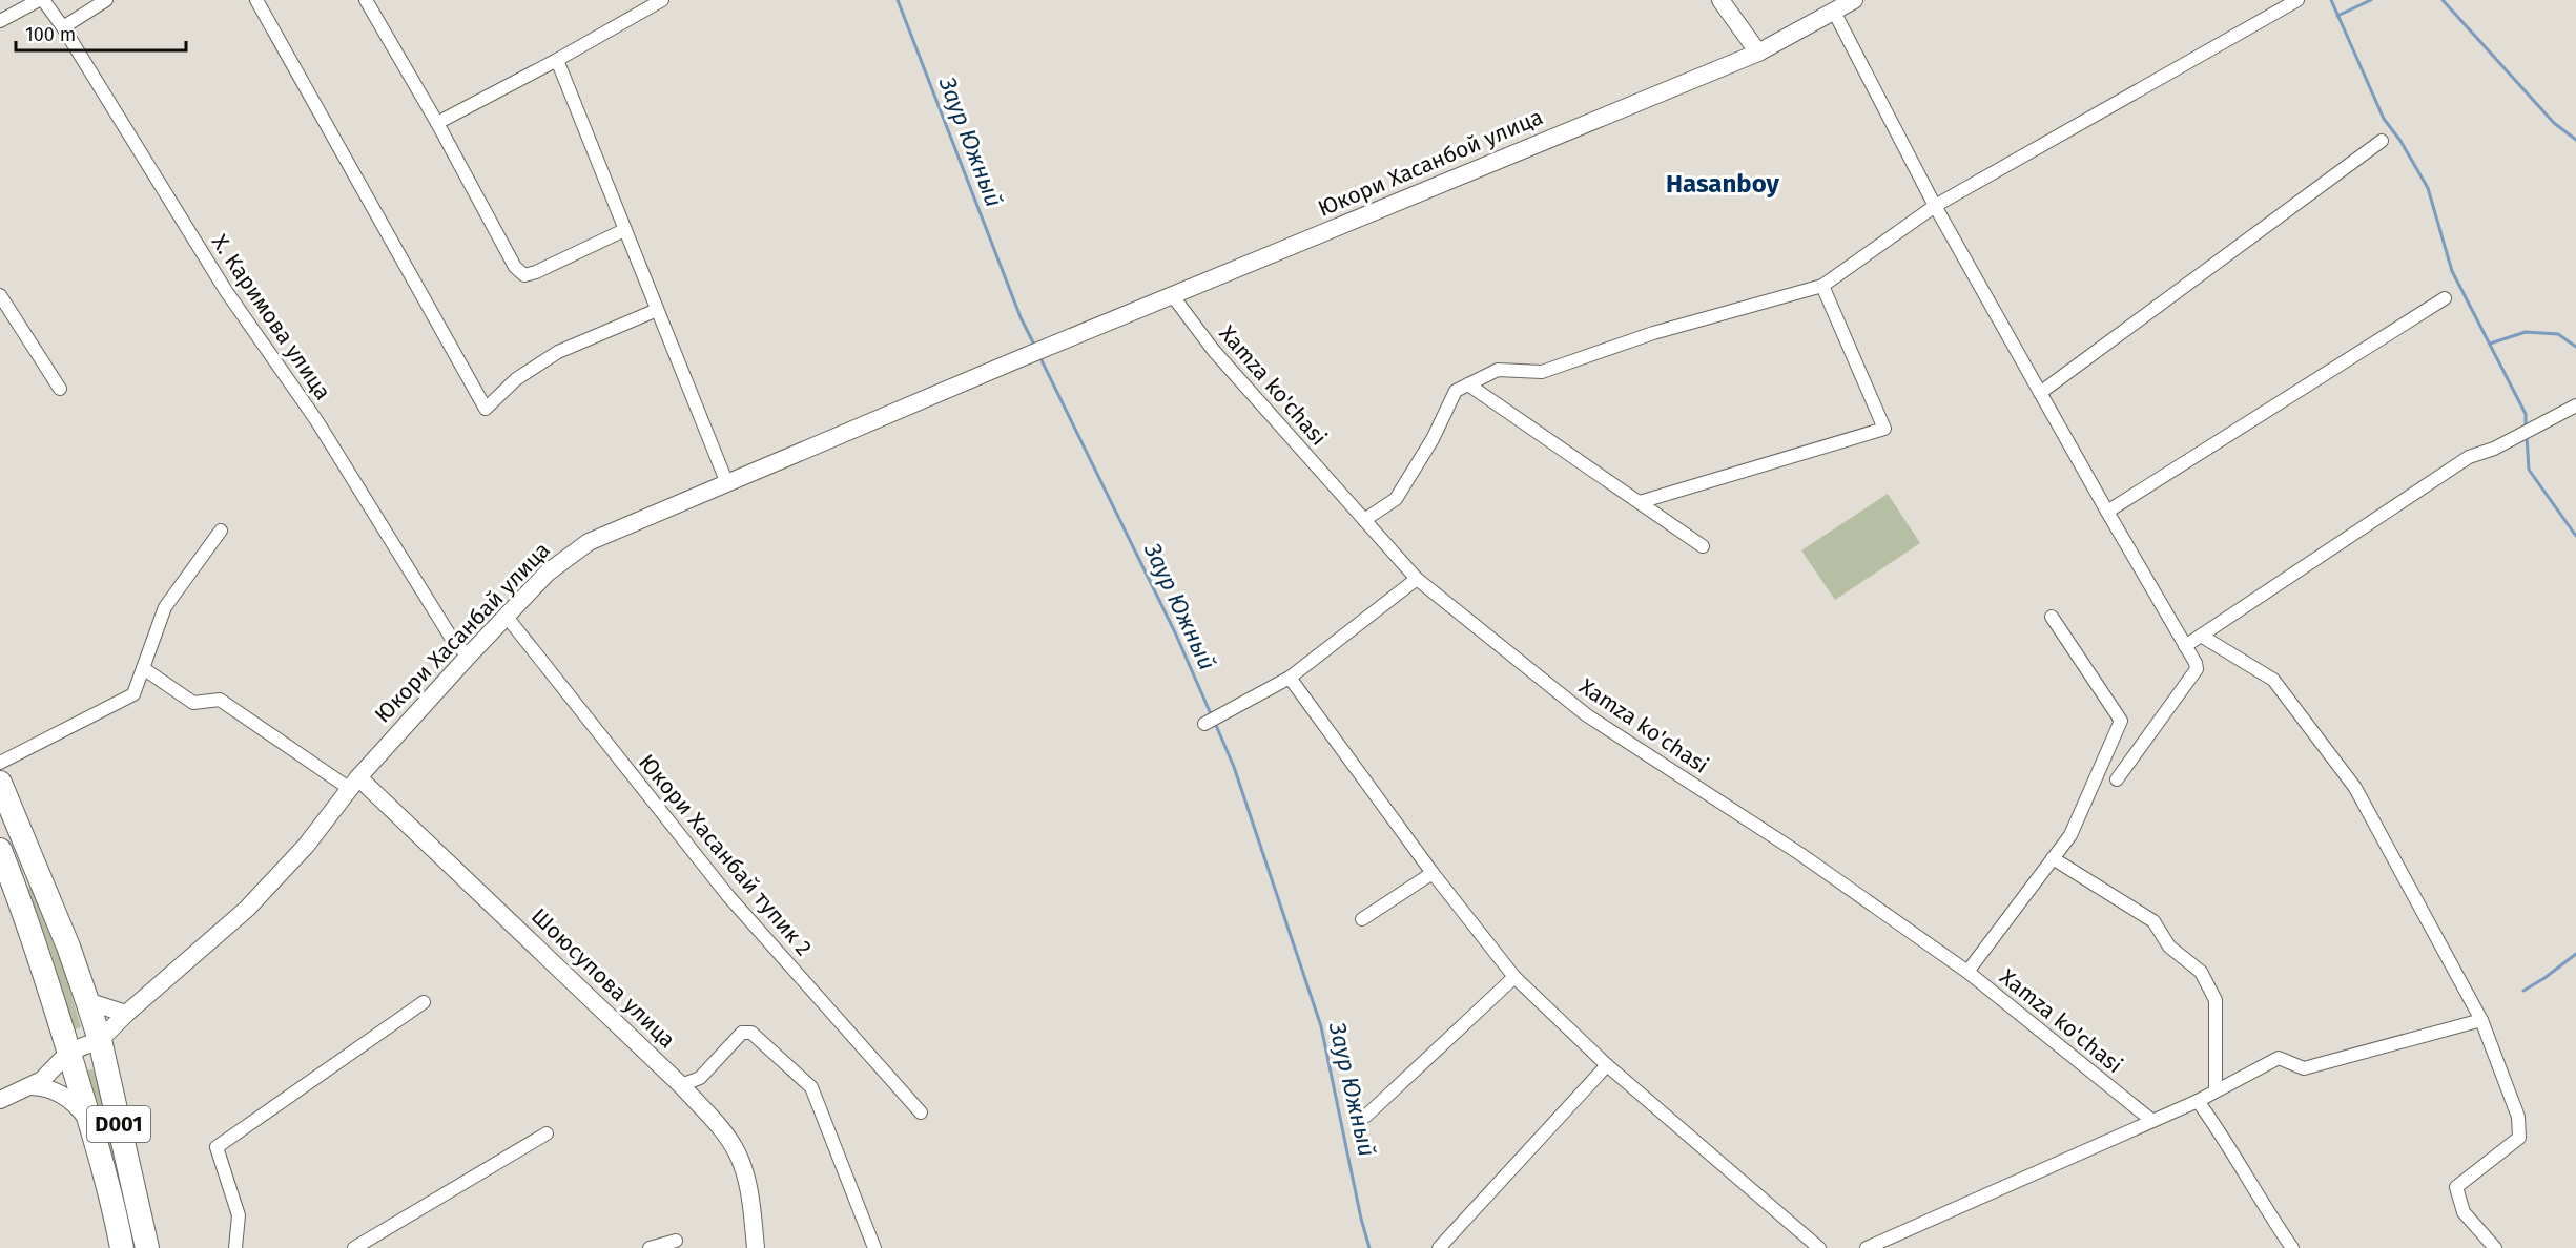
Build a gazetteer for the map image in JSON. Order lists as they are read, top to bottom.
{
  "streets": {
    "highway": ["D001"],
    "street": [
      "Юкори Хасанбой улица",
      "Х. Каримова улица",
      "Xamza ko'chasi",
      "Юкори Хасанбай улица",
      "Юкори Хасанбай тупик 2",
      "Шоюсупова улица"
    ]
  },
  "crossings": [
    ["Юкори Хасанбой улица", "Xamza ko'chasi"],
    ["Юкори Хасанбой улица", "Юкори Хасанбай улица"],
    ["Х. Каримова улица", "Юкори Хасанбай улица"],
    ["Юкори Хасанбай улица", "Юкори Хасанбай тупик 2"],
    ["Юкори Хасанбай улица", "Шоюсупова улица"],
    ["Юкори Хасанбай улица", "D001"]
  ],
  "districts": ["Hasanboy"],
  "water": ["Заур Южный"],
  "scale_bar": "100 m"
}
